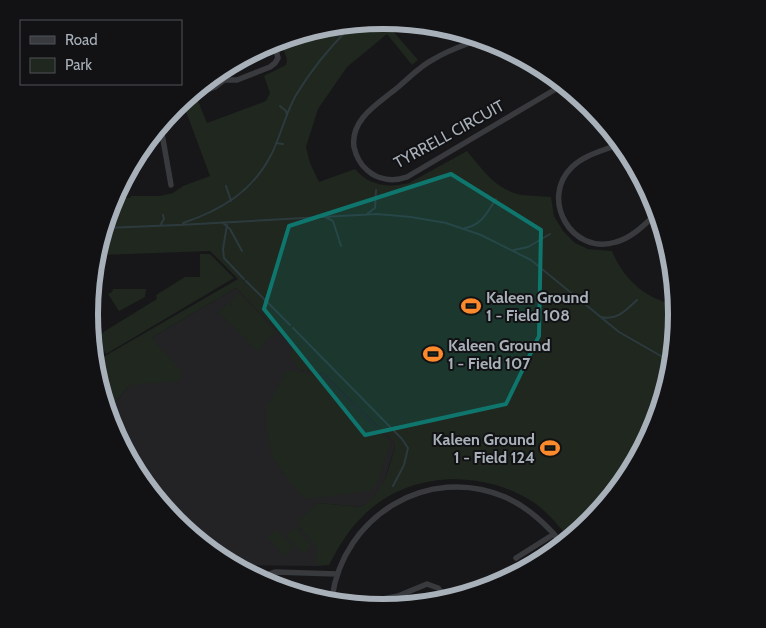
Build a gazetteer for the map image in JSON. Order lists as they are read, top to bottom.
{
  "streets": {
    "street": ["TYRRELL CIRCUIT"]
  },
  "places": {
    "sports": ["Kaleen Ground 1 - Field 108", "Kaleen Ground 1 - Field 107", "Kaleen Ground 1 - Field 124"]
  },
  "legend": ["Road", "Park"]
}
